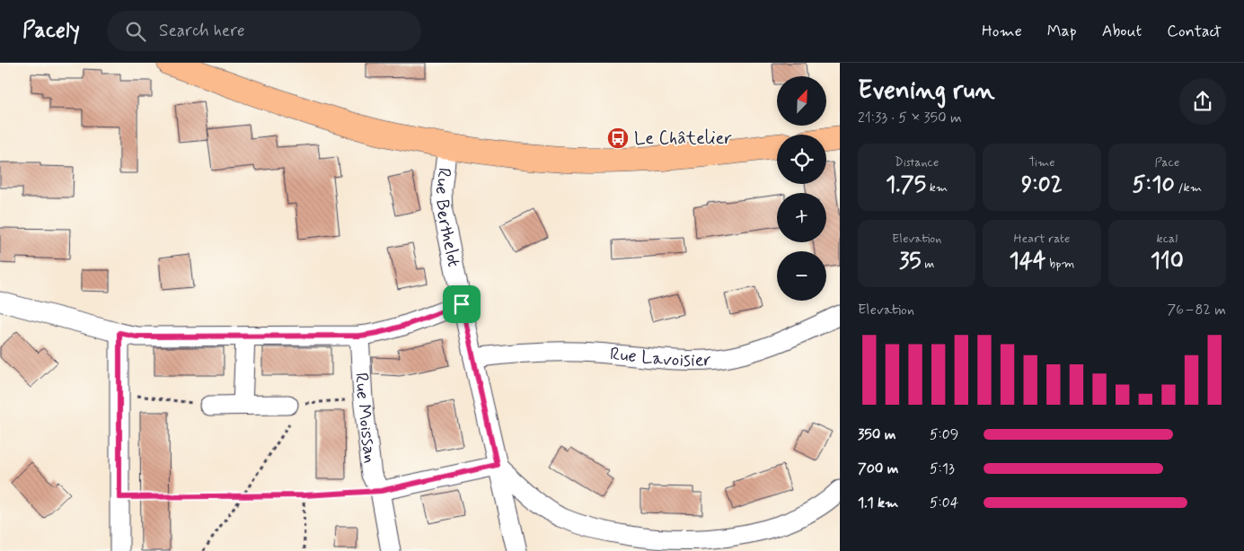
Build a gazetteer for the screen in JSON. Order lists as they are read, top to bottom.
{
  "streets": {
    "street": ["Rue Berthelot", "Rue Lavoisier", "Rue Moissan"]
  },
  "crossings": [
    ["Rue Berthelot", "Rue Lavoisier"]
  ],
  "places": {
    "bus stop": ["Le Châtelier"]
  },
  "north": "top right",
  "page": {
    "header": "Pacely",
    "search": "Search here",
    "nav": [
      "Home",
      "Map",
      "About",
      "Contact"
    ],
    "heading": ["Evening run", "21:33 · 5 × 350 m"],
    "map_buttons": ["+", "−"],
    "stats": [
      ["Distance", "1.75 km"],
      ["Time", "9:02"],
      ["Pace", "5:10 /km"],
      ["Elevation", "35 m"],
      ["Heart rate", "144 bpm"],
      ["kcal", "110"]
    ],
    "chart": ["Elevation", "76–82 m"],
    "list": [
      {
        "name": "350 m",
        "note": "5:09"
      },
      {
        "name": "700 m",
        "note": "5:13"
      },
      {
        "name": "1.1 km",
        "note": "5:04"
      }
    ]
  }
}
